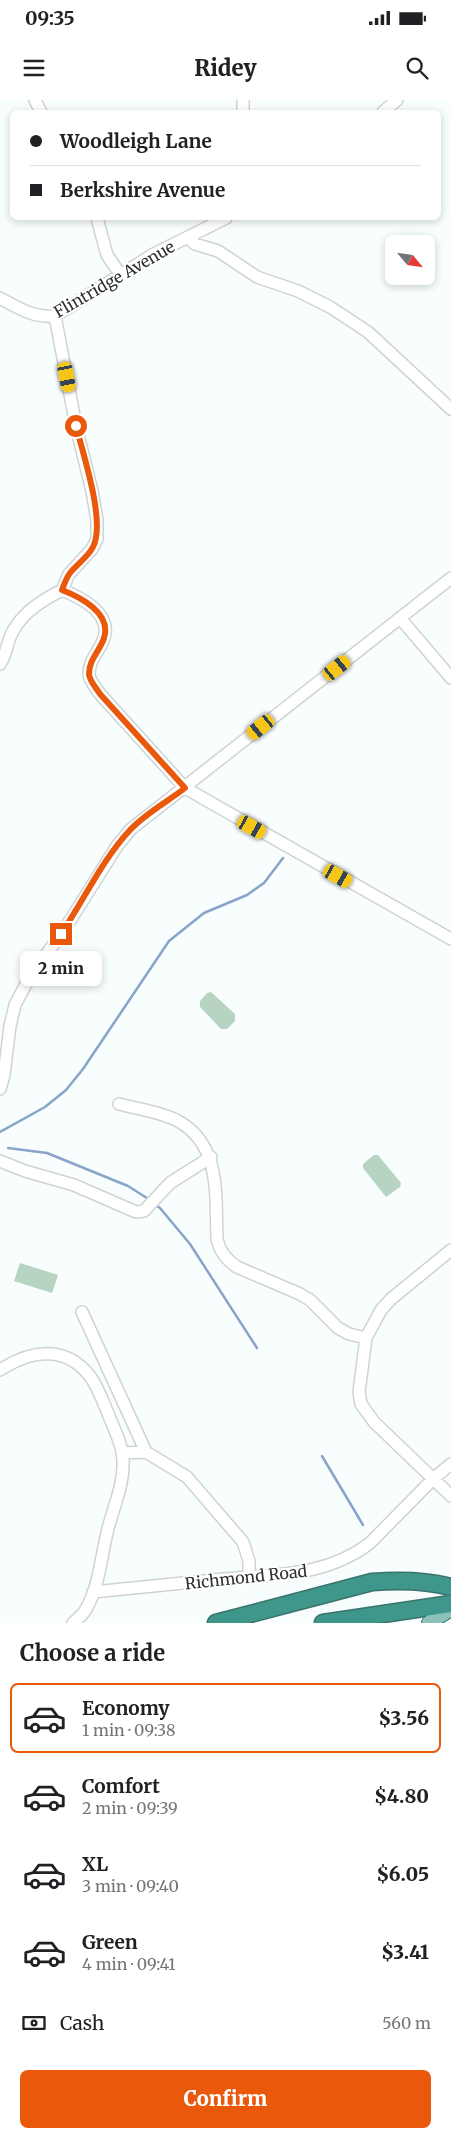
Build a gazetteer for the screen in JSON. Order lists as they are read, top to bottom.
{
  "streets": {
    "street": ["Flintridge Avenue", "Richmond Road"]
  },
  "north": "bottom right",
  "page": {
    "status": "09:35",
    "header": "Ridey",
    "banner": ["Woodleigh Lane", "Berkshire Avenue"],
    "bubble": "2 min",
    "heading": "Choose a ride",
    "list": [
      {
        "name": "Economy",
        "note": "1 min · 09:38",
        "value": "$3.56"
      },
      {
        "name": "Comfort",
        "note": "2 min · 09:39",
        "value": "$4.80"
      },
      {
        "name": "XL",
        "note": "3 min · 09:40",
        "value": "$6.05"
      },
      {
        "name": "Green",
        "note": "4 min · 09:41",
        "value": "$3.41"
      }
    ],
    "pay": ["Cash", "560 m"],
    "buttons": "Confirm"
  }
}
